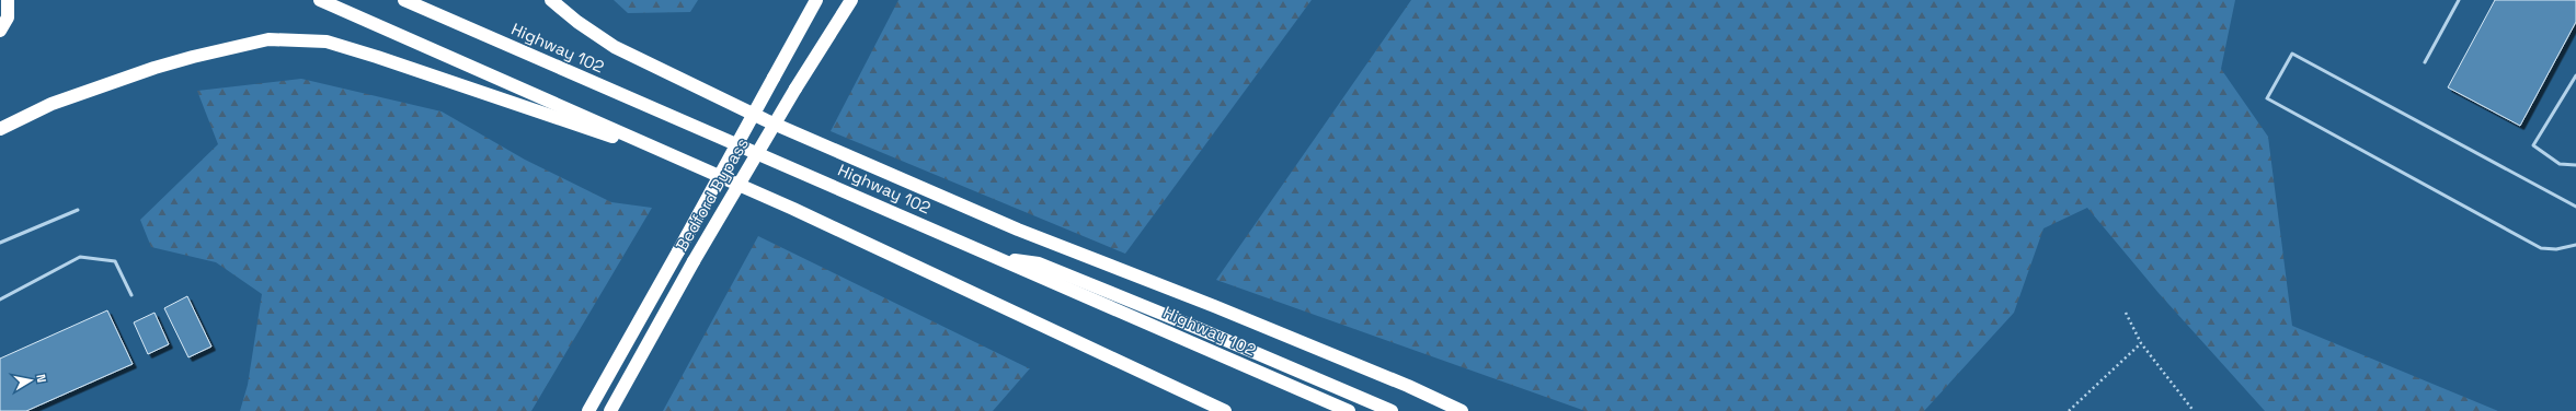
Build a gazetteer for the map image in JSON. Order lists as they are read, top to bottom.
{
  "streets": {
    "highway": ["Highway 102", "Bedford Bypass"]
  },
  "north": "right"
}
